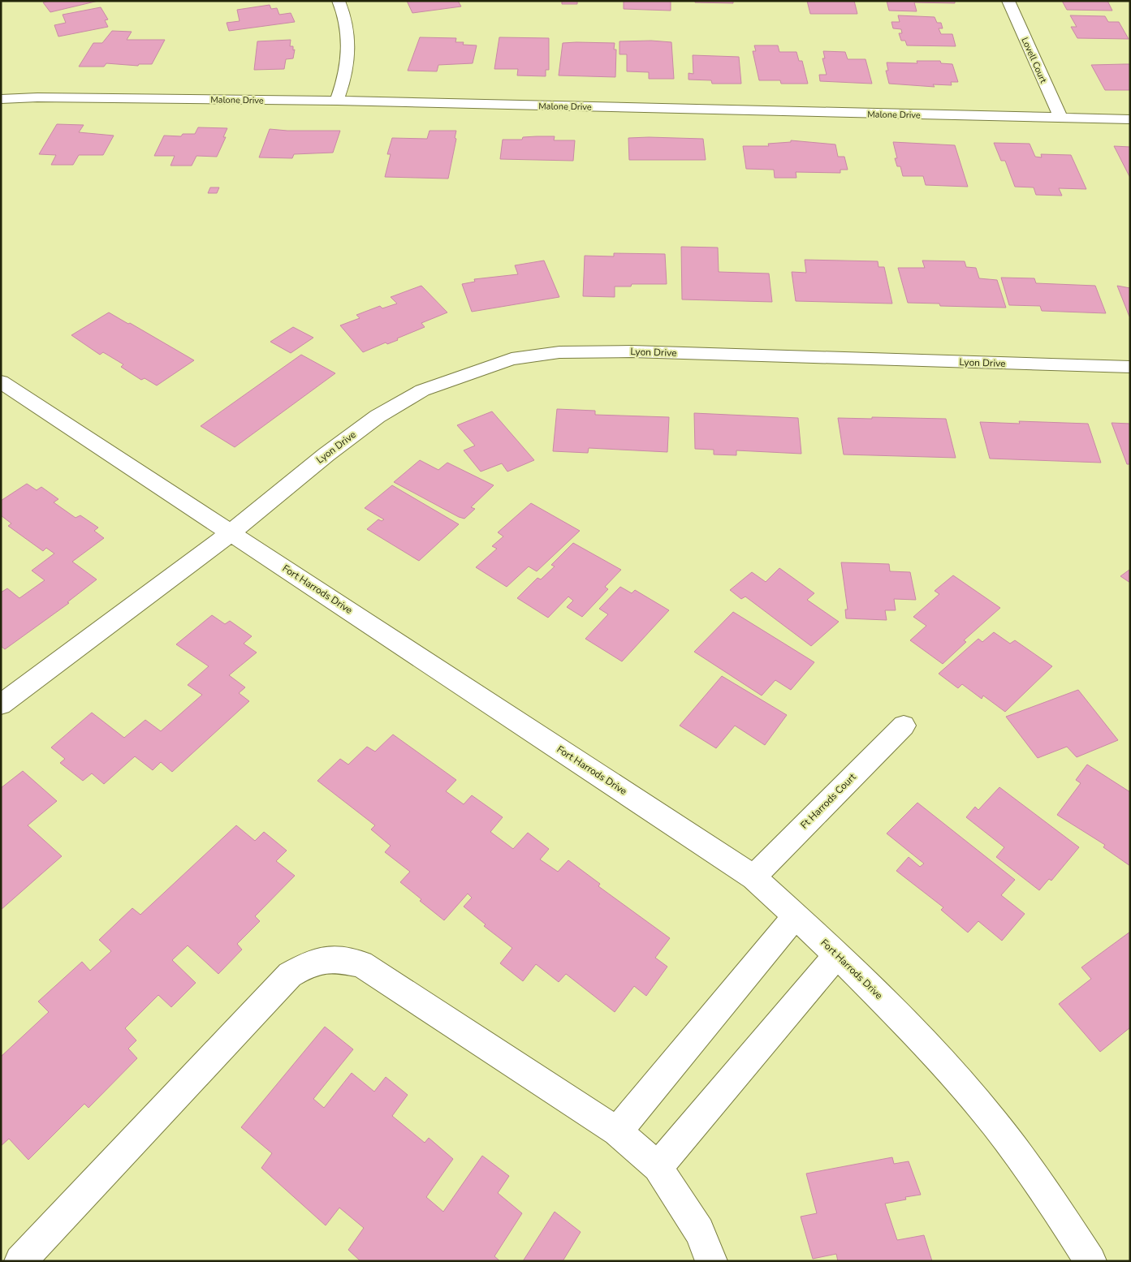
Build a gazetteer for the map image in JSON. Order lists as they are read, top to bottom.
{
  "streets": {
    "street": [
      "Lovell Court",
      "Malone Drive",
      "Lyon Drive",
      "Fort Harrods Drive",
      "Ft Harrods Court"
    ]
  },
  "crossings": [
    ["Lovell Court", "Malone Drive"],
    ["Lyon Drive", "Fort Harrods Drive"],
    ["Fort Harrods Drive", "Ft Harrods Court"]
  ]
}
